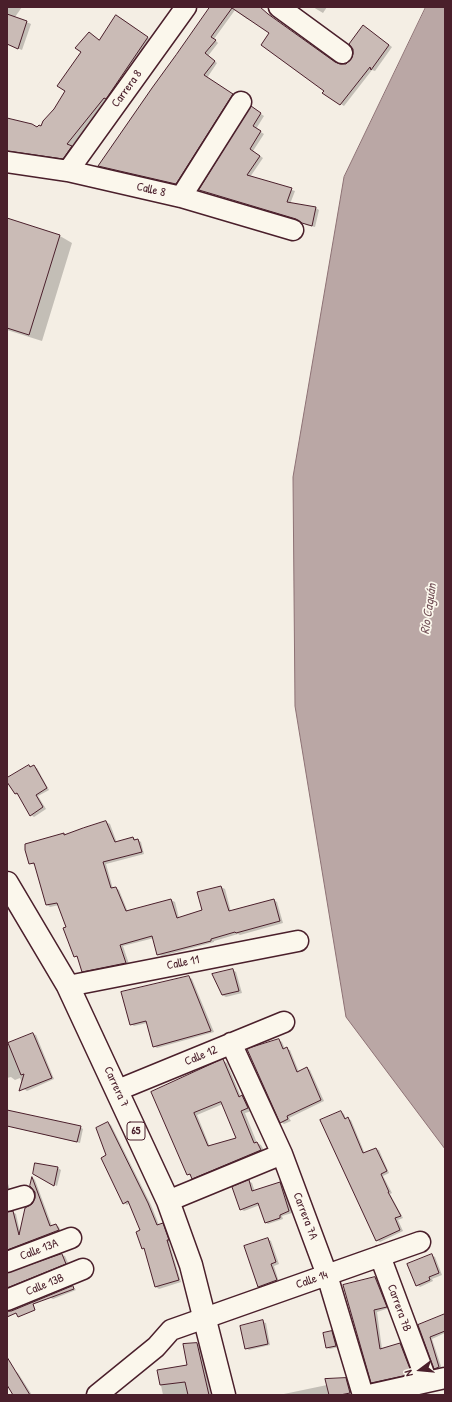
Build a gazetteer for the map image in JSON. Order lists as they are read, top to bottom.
{
  "streets": {
    "main road": ["Carrera 7", "65"],
    "street": [
      "Carrera 8",
      "Calle 8",
      "Calle 11",
      "Calle 12",
      "Carrera 7A",
      "Calle 13A",
      "Calle 14",
      "Calle 13B",
      "Carrera 7B"
    ]
  },
  "crossings": [
    ["Carrera 8", "Calle 8"],
    ["Calle 11", "Carrera 7"],
    ["Calle 12", "Carrera 7"],
    ["Calle 12", "Carrera 7A"],
    ["Carrera 7", "Calle 14"],
    ["Carrera 7A", "Calle 14"],
    ["Calle 14", "Carrera 7B"]
  ],
  "water": ["Río Caguán"],
  "north": "left"
}
